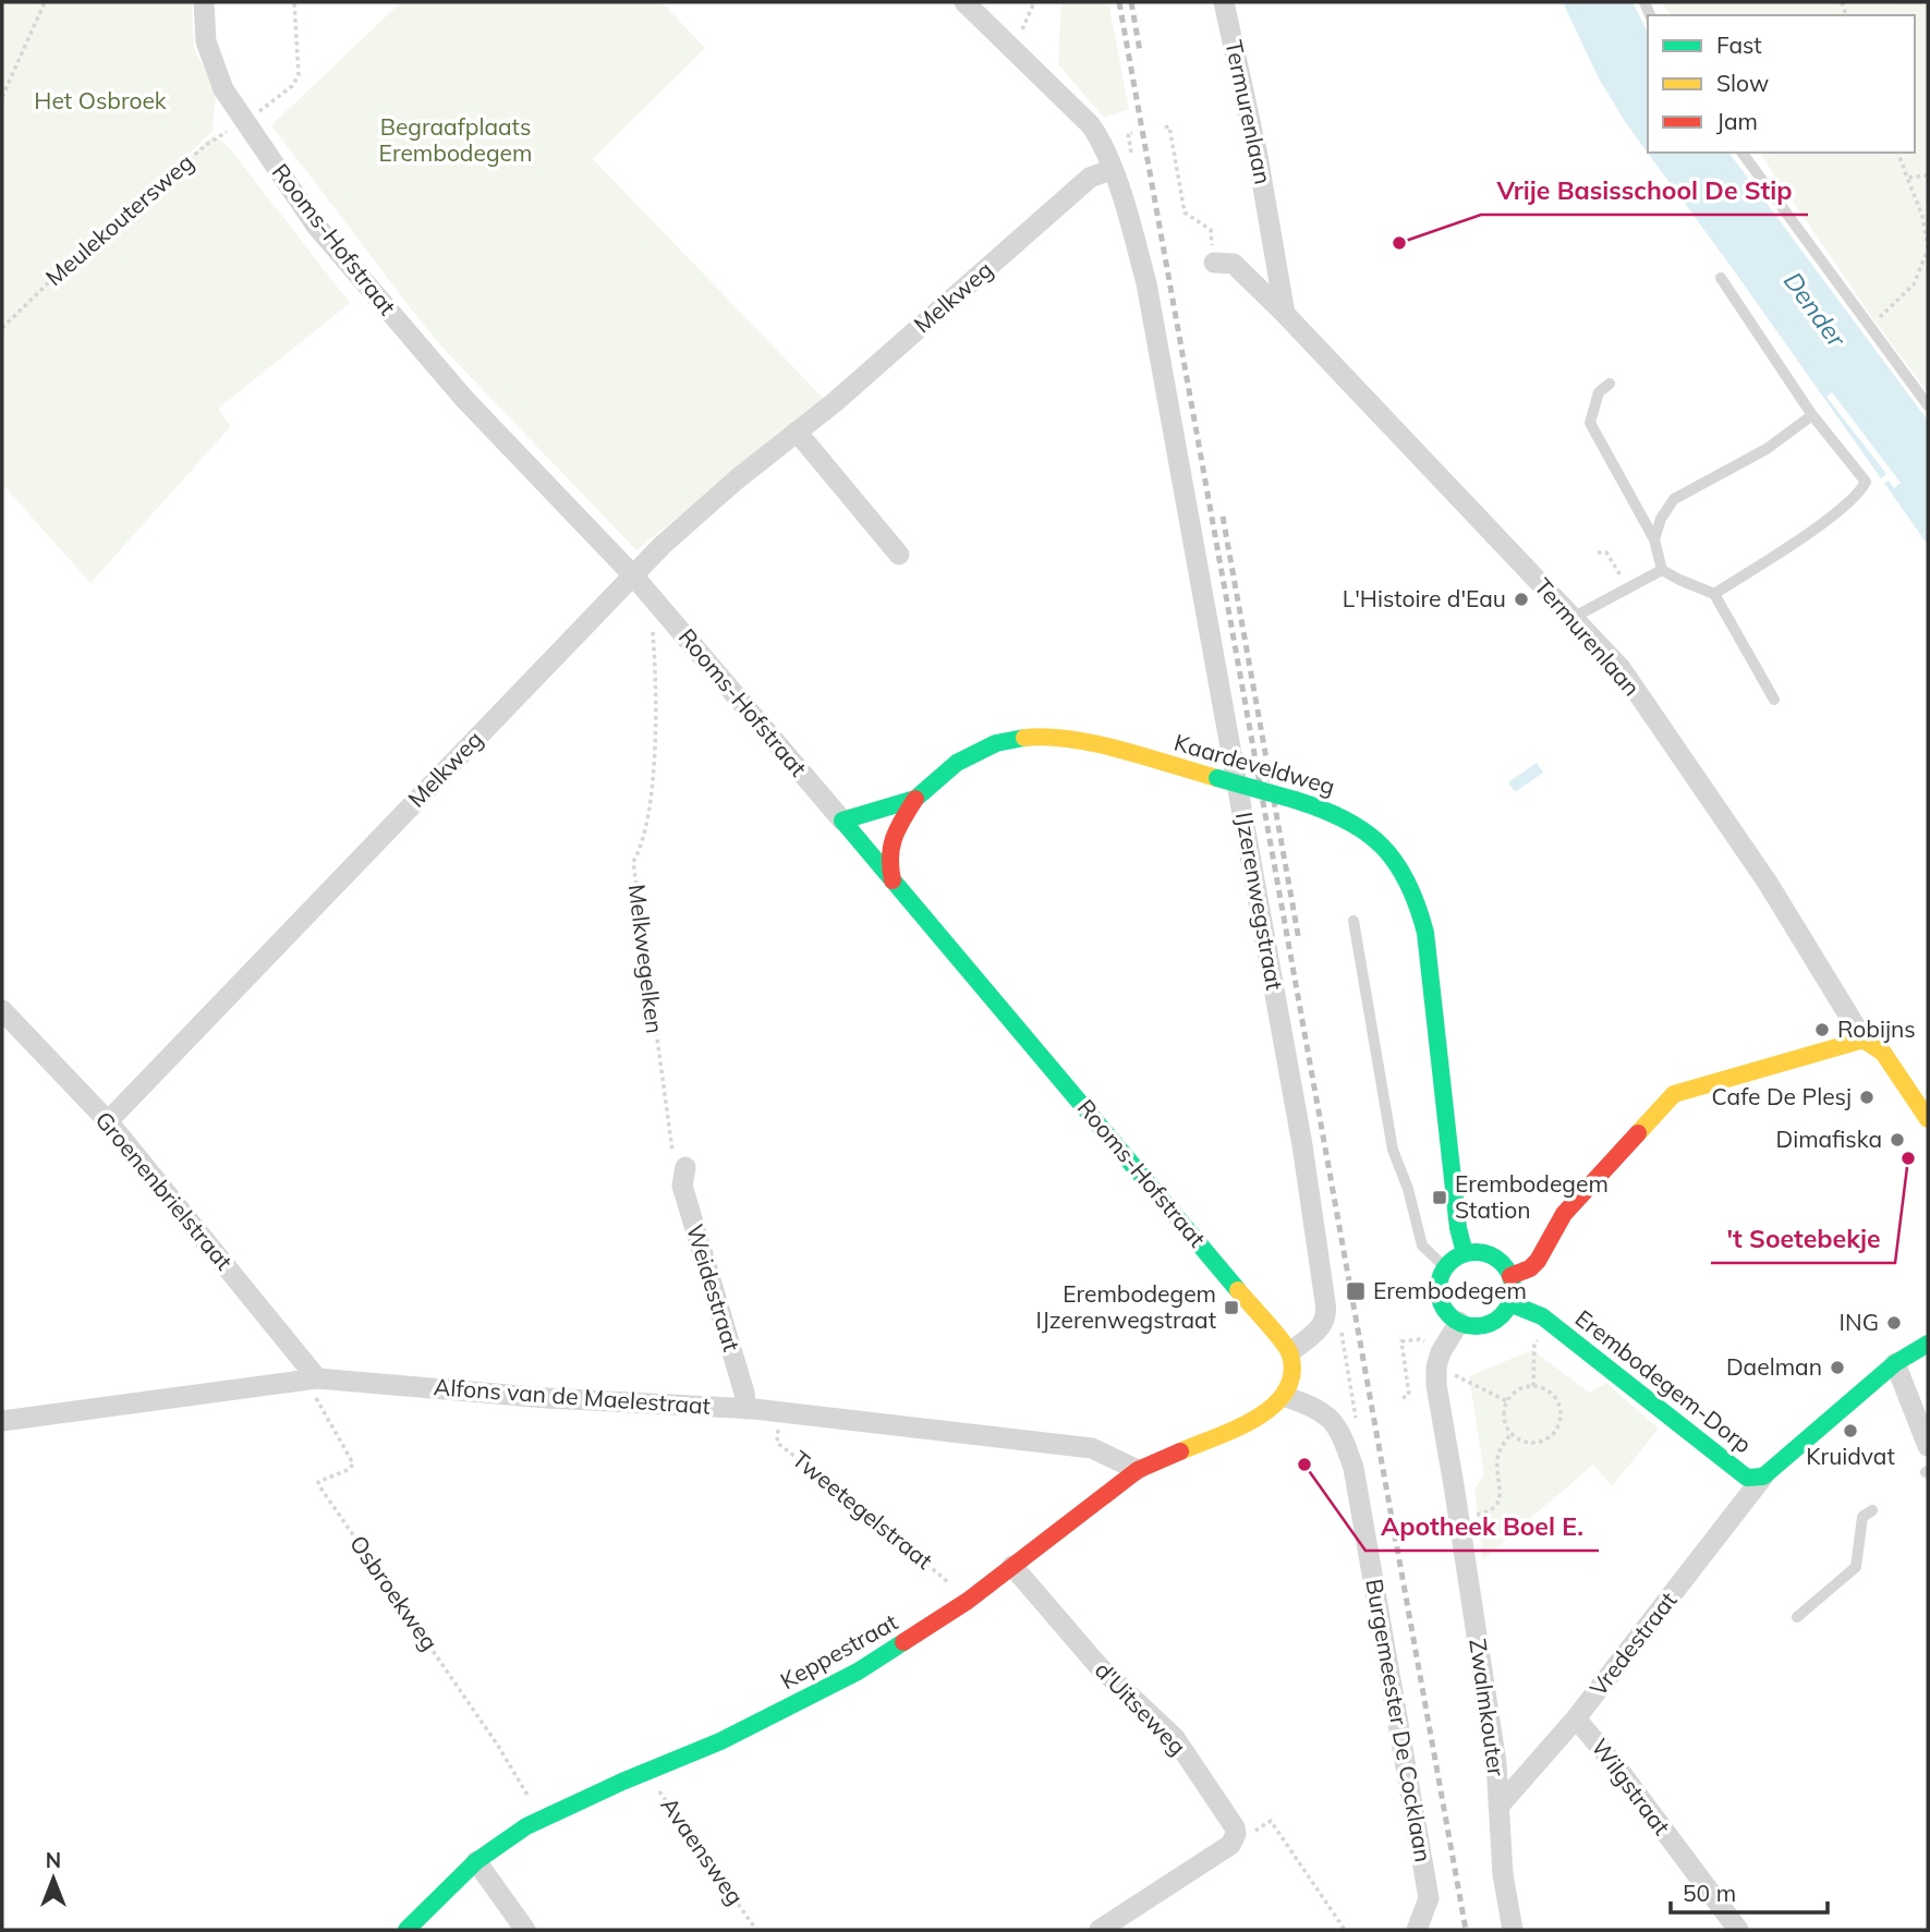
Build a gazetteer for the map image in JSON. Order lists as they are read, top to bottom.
{
  "streets": {
    "street": [
      "Termurenlaan",
      "Rooms-Hofstraat",
      "Melkweg",
      "Kaardeveldweg",
      "IJzerenwegstraat",
      "Groenenbrielstraat",
      "Weidestraat",
      "Erembodegem-Dorp",
      "Alfons van de Maelestraat",
      "Vredestraat",
      "Keppestraat",
      "Zwalmkouter",
      "d'Uitseweg",
      "Burgemeester De Cocklaan",
      "Wilgstraat"
    ],
    "path": [
      "Meulekoutersweg",
      "Melkwegelken",
      "Tweetegelstraat",
      "Osbroekweg",
      "Avaensweg"
    ]
  },
  "crossings": [
    ["Meulekoutersweg", "Rooms-Hofstraat"],
    ["Rooms-Hofstraat", "Melkweg"],
    ["Rooms-Hofstraat", "Kaardeveldweg"],
    ["Rooms-Hofstraat", "IJzerenwegstraat"],
    ["Rooms-Hofstraat", "Melkwegelken"],
    ["Melkweg", "IJzerenwegstraat"],
    ["Melkweg", "Groenenbrielstraat"],
    ["Kaardeveldweg", "Erembodegem-Dorp"],
    ["Melkwegelken", "Weidestraat"],
    ["Groenenbrielstraat", "Alfons van de Maelestraat"],
    ["Groenenbrielstraat", "Osbroekweg"],
    ["Weidestraat", "Alfons van de Maelestraat"],
    ["Erembodegem-Dorp", "Vredestraat"],
    ["Alfons van de Maelestraat", "Tweetegelstraat"],
    ["Alfons van de Maelestraat", "Osbroekweg"],
    ["Alfons van de Maelestraat", "Keppestraat"],
    ["Tweetegelstraat", "Keppestraat"],
    ["Osbroekweg", "Keppestraat"],
    ["Vredestraat", "Zwalmkouter"],
    ["Vredestraat", "Wilgstraat"],
    ["Keppestraat", "d'Uitseweg"],
    ["Keppestraat", "Burgemeester De Cocklaan"],
    ["Keppestraat", "Avaensweg"]
  ],
  "water": ["Dender"],
  "parks": ["Het Osbroek", "Begraafplaats Erembodegem"],
  "places": {
    "other": [
      "Vrije Basisschool De Stip",
      "L'Histoire d'Eau",
      "Robijns",
      "Cafe De Plesj",
      "Dimafiska",
      "'t Soetebekje",
      "ING",
      "Daelman",
      "Kruidvat",
      "Apotheek Boel E."
    ],
    "transit": ["Erembodegem Station", "Erembodegem", "Erembodegem IJzerenwegstraat"]
  },
  "legend": ["Fast", "Slow", "Jam"],
  "scale_bar": "50 m",
  "north": "top"
}
